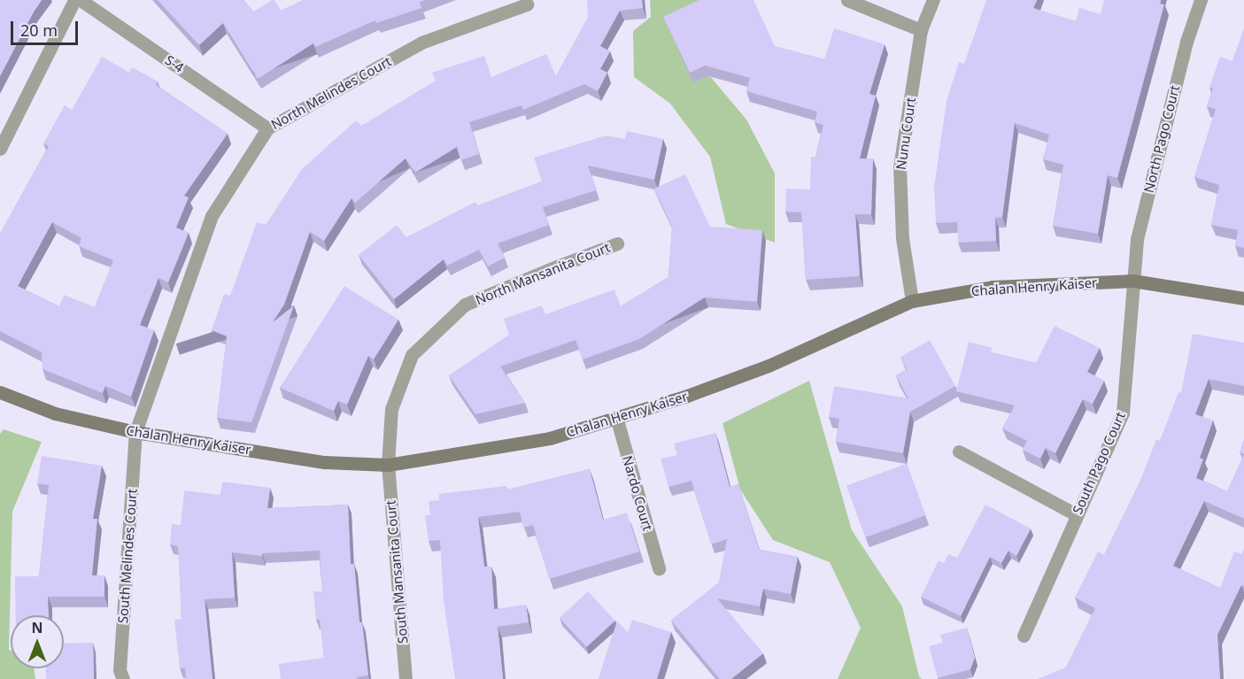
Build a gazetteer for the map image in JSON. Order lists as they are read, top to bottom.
{
  "streets": {
    "street": [
      "S-4",
      "North Melindes Court",
      "Nunu Court",
      "North Pago Court",
      "North Mansanita Court",
      "Chalan Henry Kaiser",
      "South Pago Court",
      "Nardo Court",
      "South Melindes Court",
      "South Mansanita Court"
    ]
  },
  "crossings": [
    ["S-4", "North Melindes Court"],
    ["North Melindes Court", "Chalan Henry Kaiser"],
    ["North Melindes Court", "South Melindes Court"],
    ["Nunu Court", "Chalan Henry Kaiser"],
    ["North Pago Court", "Chalan Henry Kaiser"],
    ["North Pago Court", "South Pago Court"],
    ["North Mansanita Court", "Chalan Henry Kaiser"],
    ["North Mansanita Court", "South Mansanita Court"],
    ["Chalan Henry Kaiser", "South Pago Court"],
    ["Chalan Henry Kaiser", "Nardo Court"],
    ["Chalan Henry Kaiser", "South Melindes Court"],
    ["Chalan Henry Kaiser", "South Mansanita Court"]
  ],
  "scale_bar": "20 m",
  "north": "top"
}
